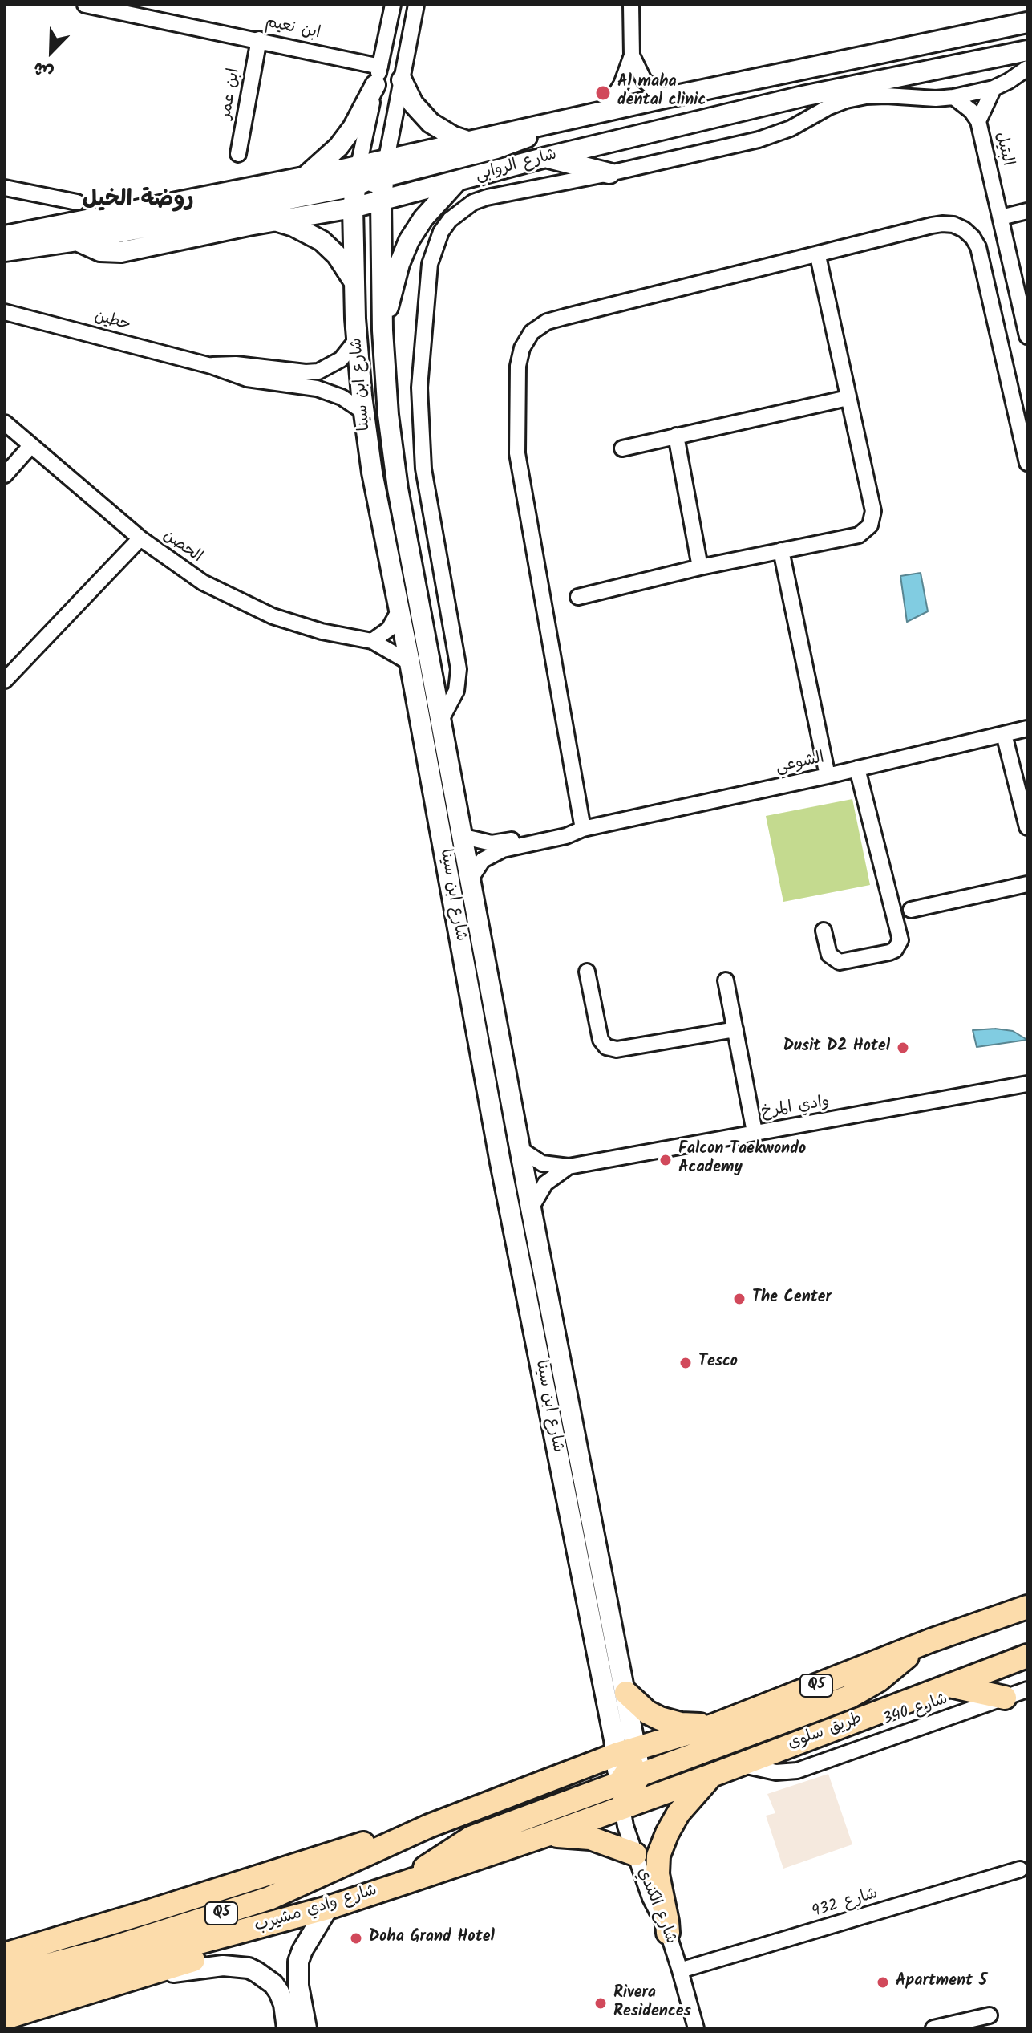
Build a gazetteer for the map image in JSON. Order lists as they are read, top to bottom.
{
  "streets": {
    "main road": ["Q5", "طريق سلوى", "شارع وادي مشيرب"],
    "street": [
      "ابن نعيم",
      "ابن عمر",
      "البتيل",
      "شارع الروابي",
      "حطين",
      "شارع ابن سينا",
      "الحصن",
      "الشوعي",
      "وادي المرخ",
      "شارع 340",
      "شارع 932",
      "شارع الكندي"
    ]
  },
  "crossings": [
    ["ابن نعيم", "ابن عمر"],
    ["ابن نعيم", "شارع ابن سينا"],
    ["البتيل", "شارع الروابي"],
    ["شارع الروابي", "شارع ابن سينا"],
    ["حطين", "شارع ابن سينا"],
    ["شارع ابن سينا", "الحصن"],
    ["شارع ابن سينا", "الشوعي"],
    ["شارع ابن سينا", "وادي المرخ"],
    ["شارع ابن سينا", "Q5"],
    ["شارع ابن سينا", "شارع وادي مشيرب"],
    ["Q5", "شارع وادي مشيرب"],
    ["شارع 340", "طريق سلوى"],
    ["طريق سلوى", "شارع الكندي"],
    ["طريق سلوى", "شارع وادي مشيرب"],
    ["شارع 932", "شارع الكندي"],
    ["شارع الكندي", "شارع وادي مشيرب"]
  ],
  "districts": ["روضة الخيل"],
  "places": [
    "Al maha dental clinic",
    "Dusit D2 Hotel",
    "Falcon Taekwondo Academy",
    "The Center",
    "Tesco",
    "Doha Grand Hotel",
    "Apartment 5",
    "Rivera Residences"
  ],
  "north": "bottom left"
}
